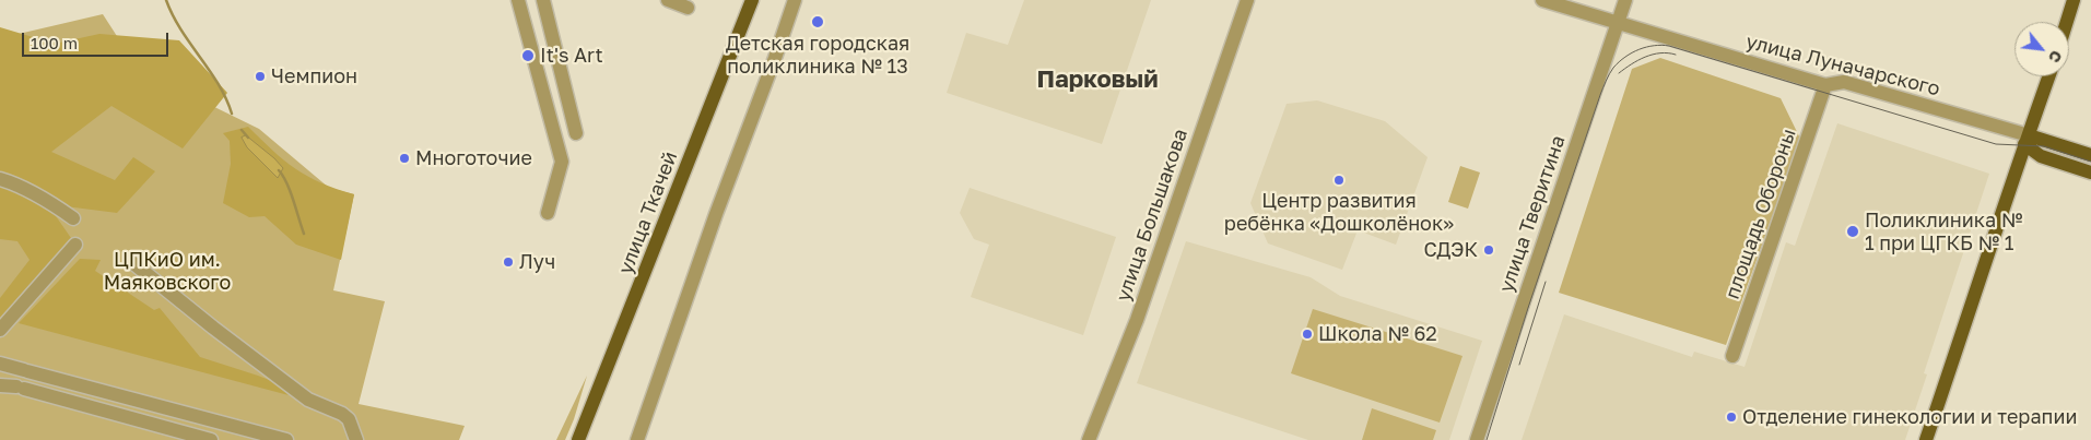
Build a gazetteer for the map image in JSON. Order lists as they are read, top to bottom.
{
  "streets": {
    "main road": ["улица Луначарского", "улица Ткачей"],
    "street": ["улица Тверитина", "площадь Обороны", "улица Большакова"]
  },
  "crossings": [
    ["улица Луначарского", "улица Тверитина"],
    ["улица Луначарского", "площадь Обороны"]
  ],
  "districts": ["Парковый"],
  "parks": ["ЦПКиО им. Маяковского"],
  "places": [
    "Детская городская поликлиника № 13",
    "It's Art",
    "Чемпион",
    "Многоточие",
    "Центр развития ребёнка «Дошколёнок»",
    "Поликлиника № 1 при ЦГКБ № 1",
    "СДЭК",
    "Луч",
    "Школа № 62",
    "Отделение гинекологии и терапии"
  ],
  "scale_bar": "100 m",
  "north": "bottom right"
}
